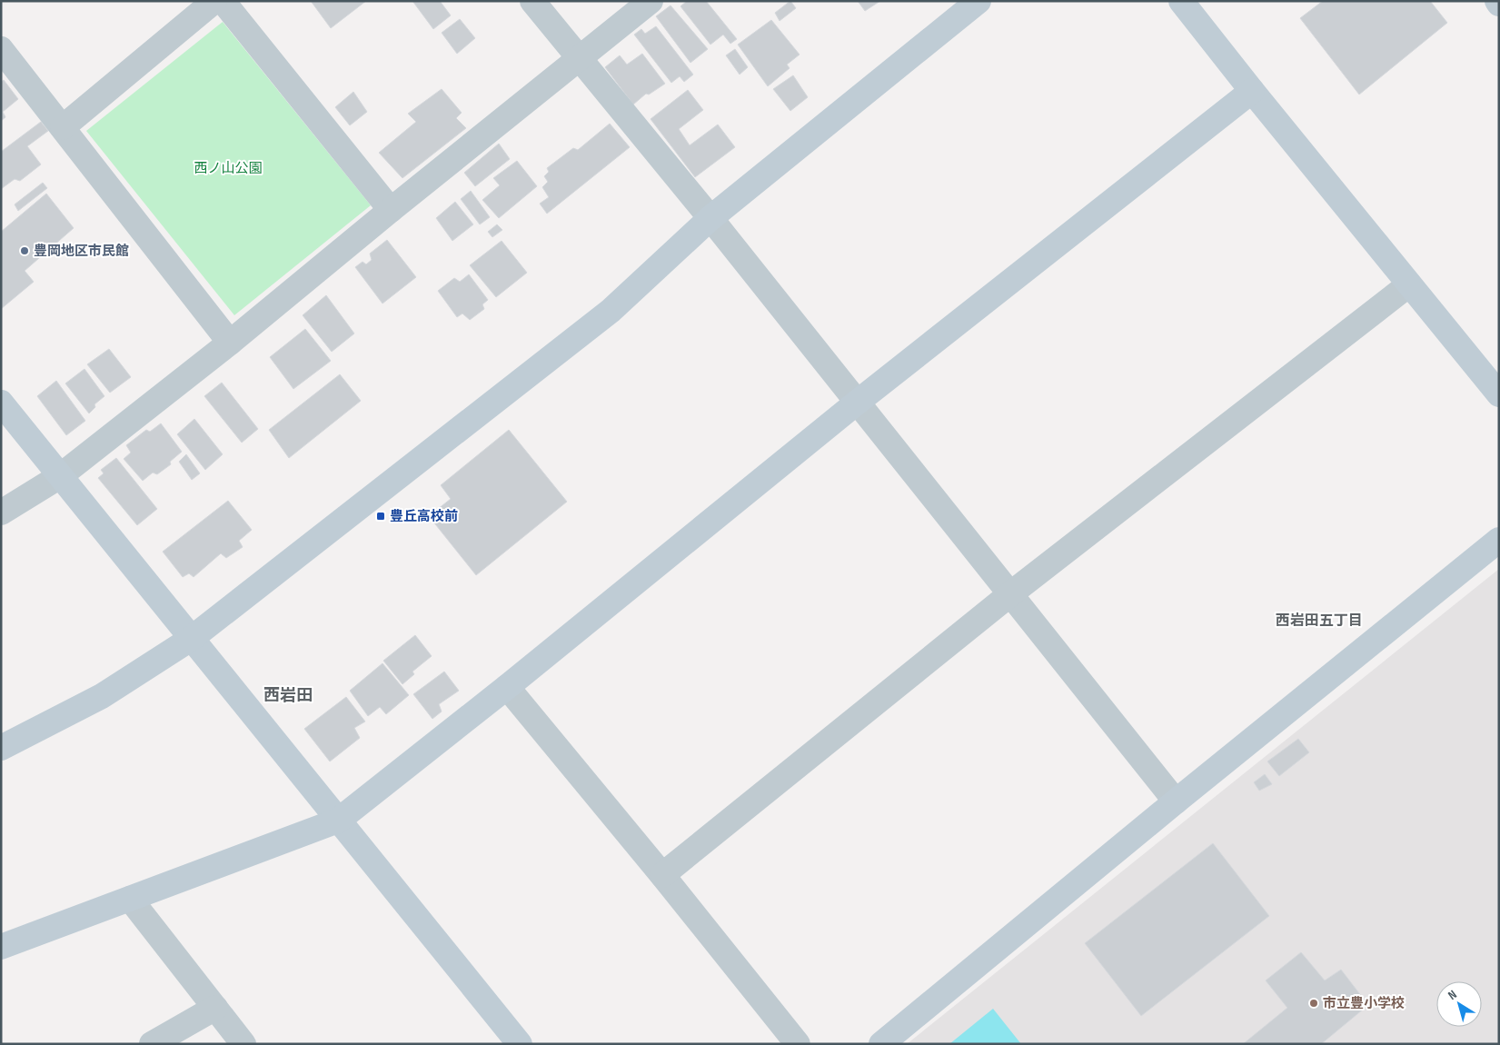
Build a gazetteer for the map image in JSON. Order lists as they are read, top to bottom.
{
  "districts": ["西岩田五丁目", "西岩田"],
  "parks": ["西ノ山公園"],
  "places": {
    "other": ["豊岡地区市民館", "市立豊小学校"],
    "transit": ["豊丘高校前"]
  },
  "north": "top left"
}
